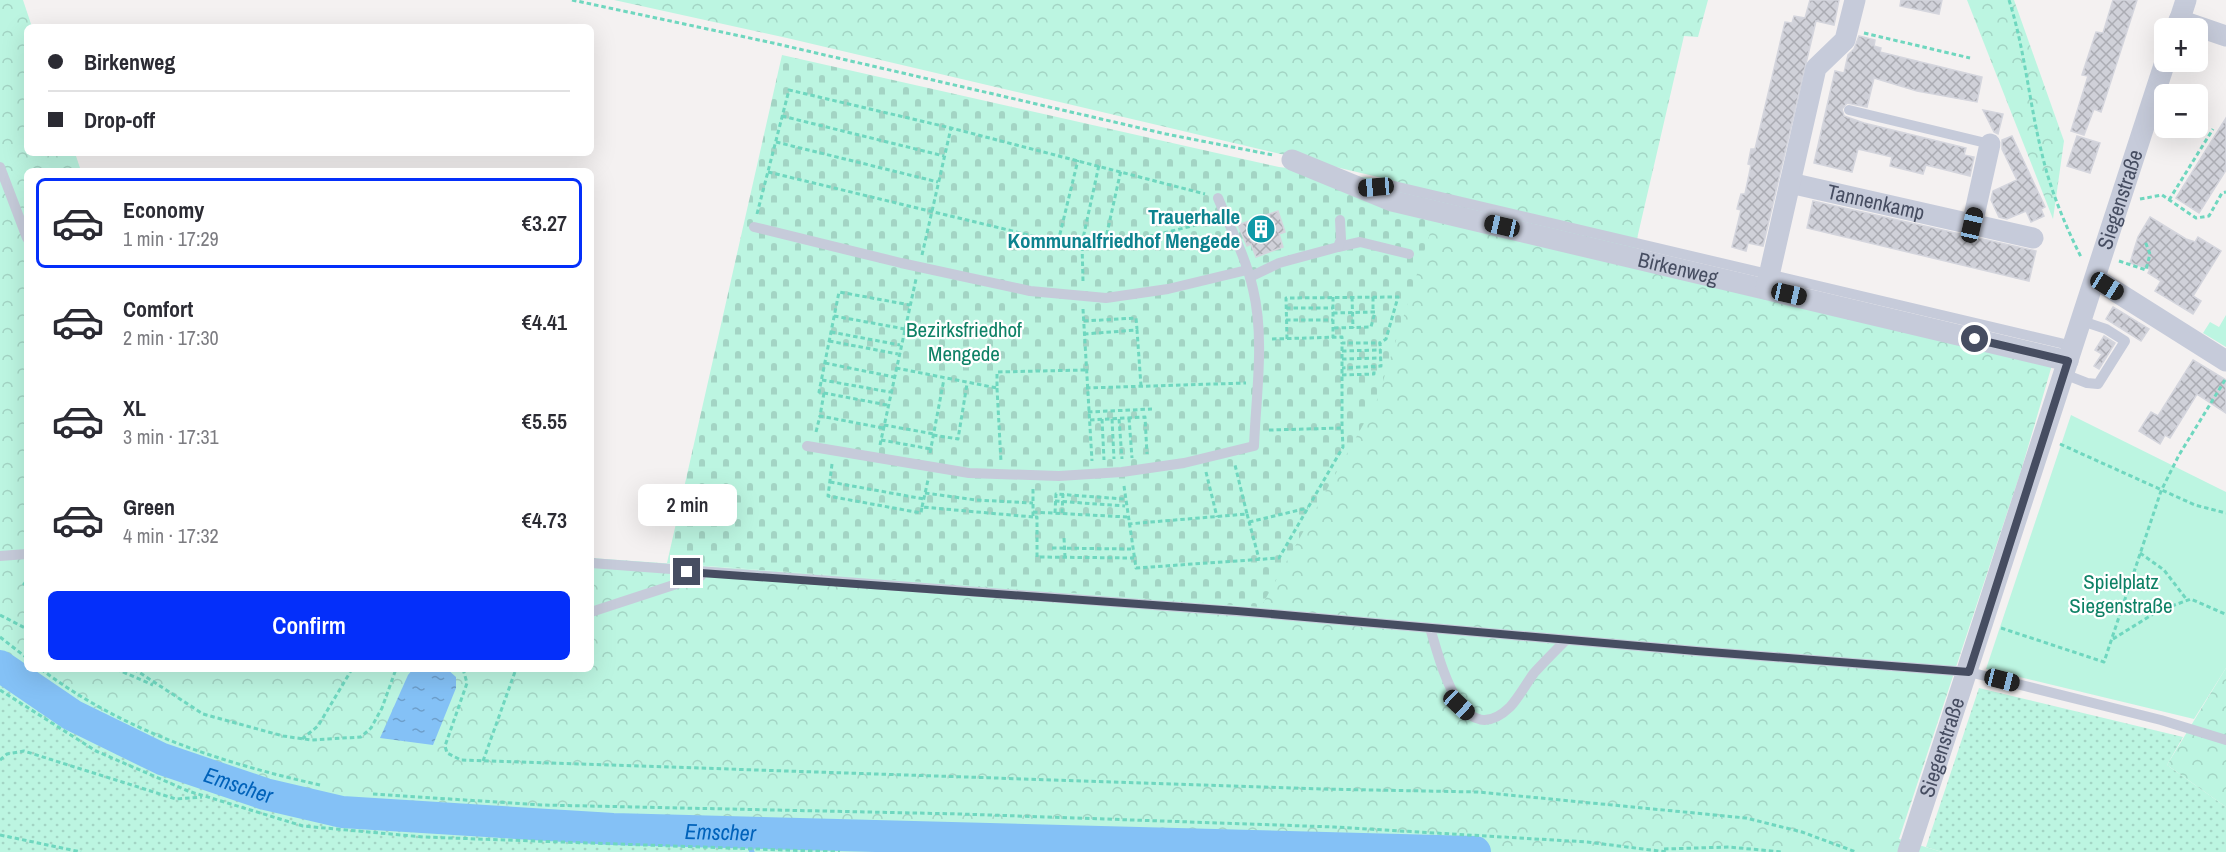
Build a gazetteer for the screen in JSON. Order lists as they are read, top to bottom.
{
  "streets": {
    "street": ["Siegenstraße", "Tannenkamp", "Birkenweg"]
  },
  "crossings": [
    ["Siegenstraße", "Birkenweg"]
  ],
  "water": ["Emscher"],
  "parks": ["Bezirksfriedhof Mengede", "Spielplatz Siegenstraße"],
  "places": {
    "building": ["Trauerhalle Kommunalfriedhof Mengede"]
  },
  "page": {
    "map_buttons": ["+", "−"],
    "banner": ["Birkenweg", "Drop-off"],
    "list": [
      {
        "name": "Economy",
        "note": "1 min · 17:29",
        "value": "€3.27"
      },
      {
        "name": "Comfort",
        "note": "2 min · 17:30",
        "value": "€4.41"
      },
      {
        "name": "XL",
        "note": "3 min · 17:31",
        "value": "€5.55"
      },
      {
        "name": "Green",
        "note": "4 min · 17:32",
        "value": "€4.73"
      }
    ],
    "bubble": "2 min",
    "buttons": "Confirm"
  }
}
